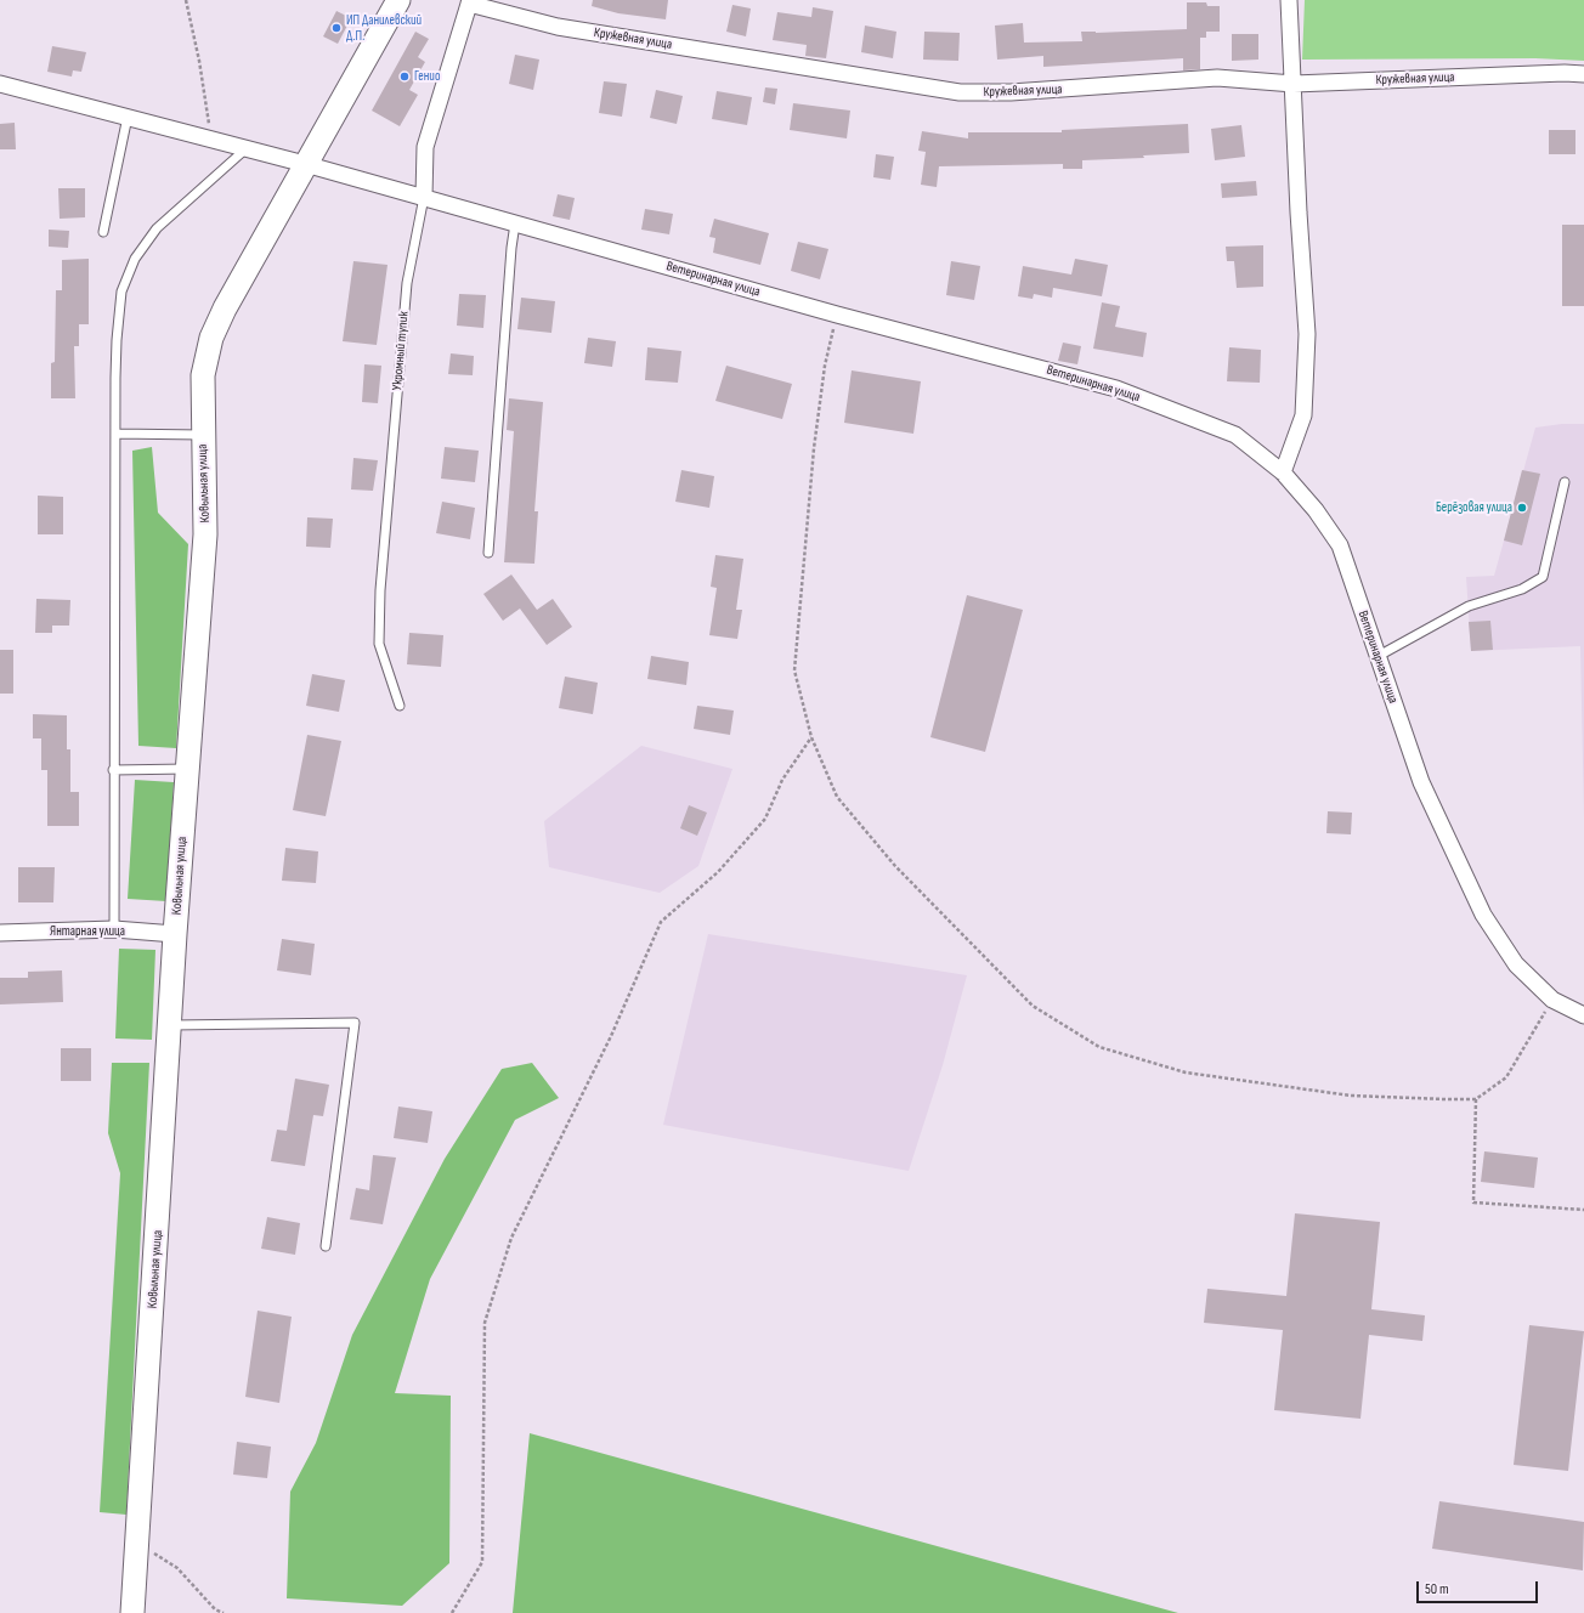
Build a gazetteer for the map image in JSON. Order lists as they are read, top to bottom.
{
  "streets": {
    "street": [
      "Кружевная улица",
      "Ветеринарная улица",
      "Укромный тупик",
      "Ковыльная улица",
      "Янтарная улица"
    ]
  },
  "crossings": [
    ["Кружевная улица", "Укромный тупик"],
    ["Ветеринарная улица", "Укромный тупик"],
    ["Ветеринарная улица", "Ковыльная улица"],
    ["Ковыльная улица", "Янтарная улица"]
  ],
  "places": ["ИП Данилевский Д.П.", "Генио", "Берёзовая улица"],
  "scale_bar": "50 m"
}
